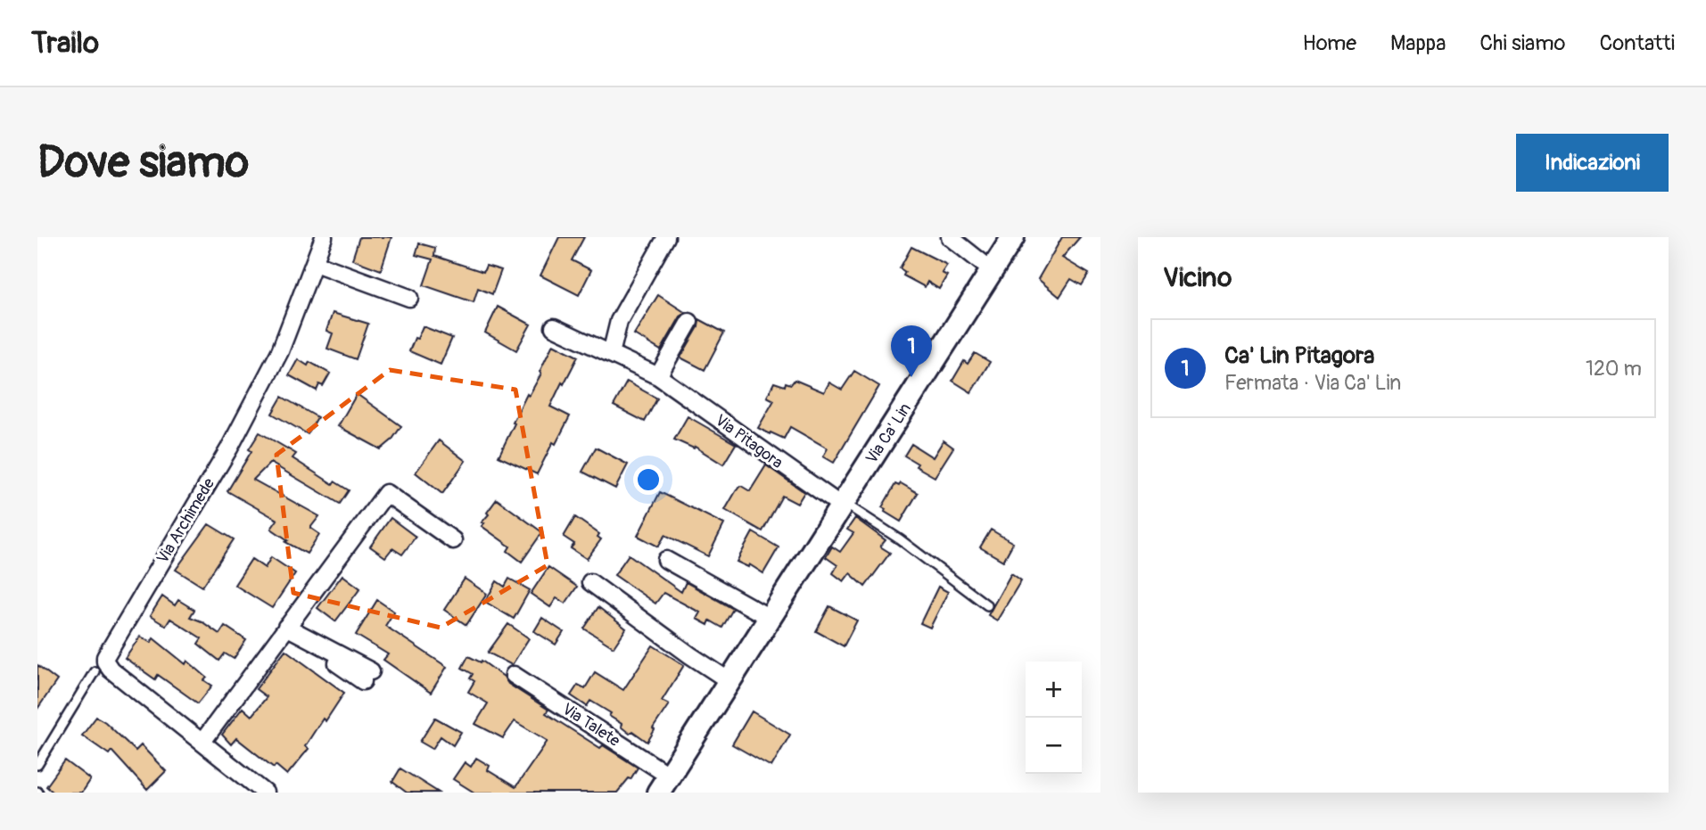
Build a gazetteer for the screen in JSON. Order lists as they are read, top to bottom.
{
  "streets": {
    "street": [
      "Via Ca' Lin",
      "Via Pitagora",
      "Via Archimede",
      "Via Talete"
    ]
  },
  "crossings": [
    ["Via Ca' Lin", "Via Pitagora"],
    ["Via Ca' Lin", "Via Talete"]
  ],
  "page": {
    "header": "Trailo",
    "nav": [
      "Home",
      "Mappa",
      "Chi siamo",
      "Contatti"
    ],
    "buttons": "Indicazioni",
    "title": "Dove siamo",
    "heading": "Vicino",
    "list": [
      {
        "mark": "1",
        "name": "Ca' Lin Pitagora",
        "note": "Fermata · Via Ca' Lin",
        "value": "120 m"
      }
    ],
    "pins": "1",
    "map_buttons": ["+", "−"]
  }
}
